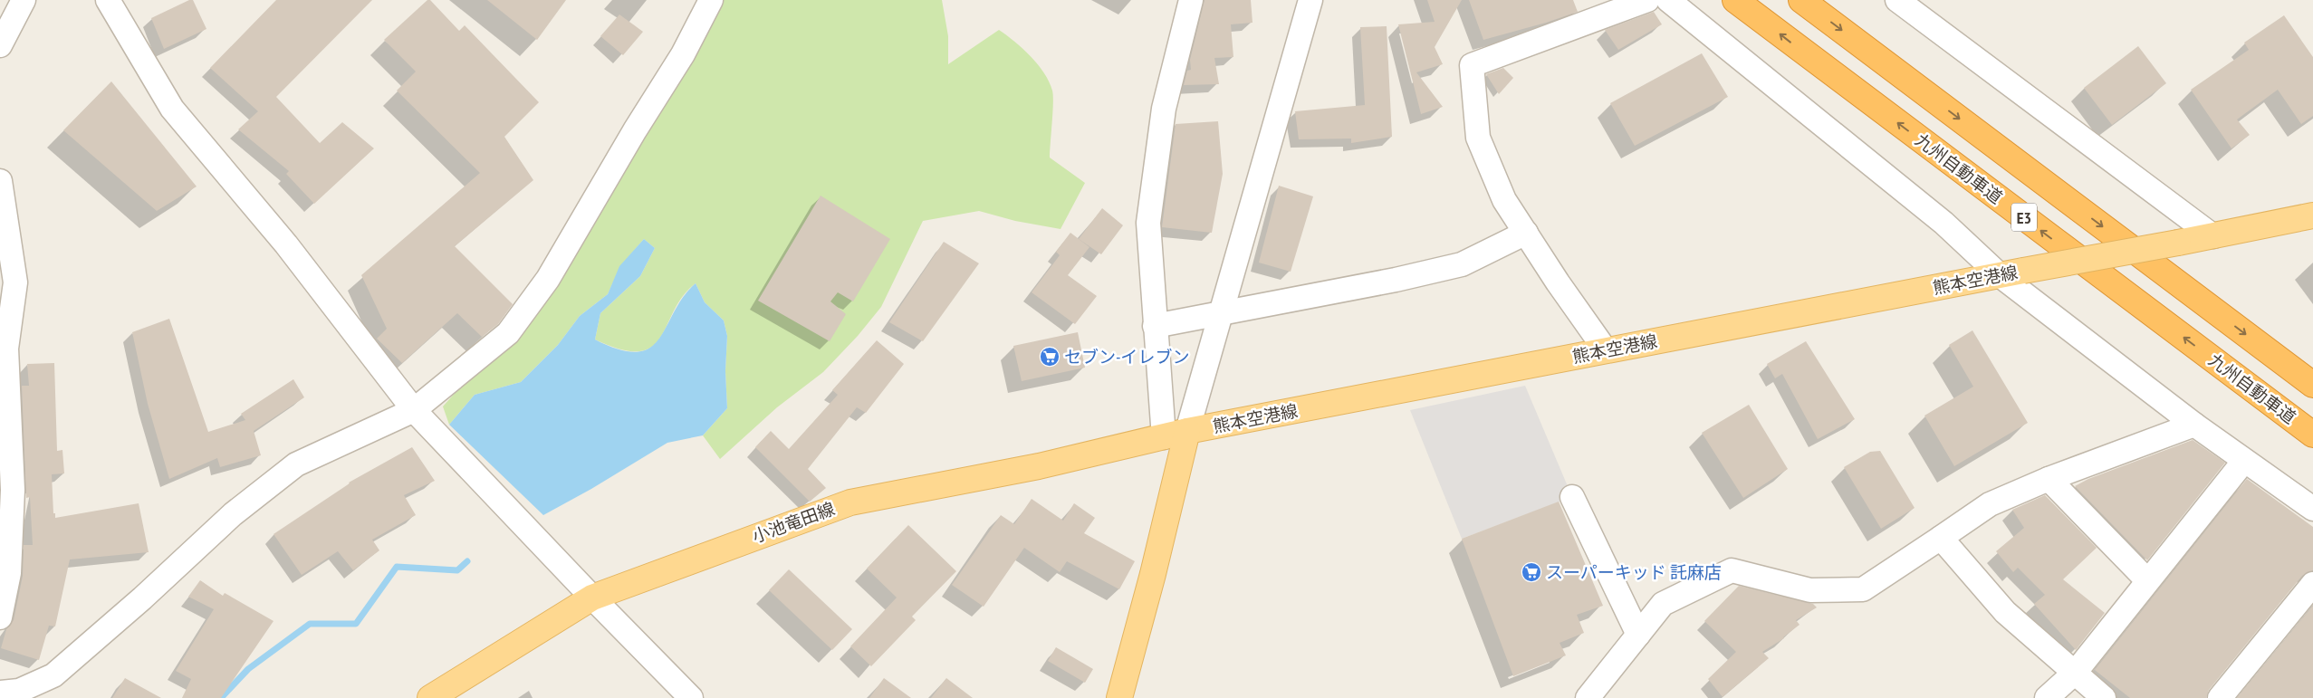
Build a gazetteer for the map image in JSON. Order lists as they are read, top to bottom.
{
  "streets": {
    "highway": ["九州自動車道", "E3"],
    "main road": ["熊本空港線", "小池竜田線"]
  },
  "crossings": [
    ["熊本空港線", "小池竜田線"]
  ],
  "places": {
    "supermarket": ["セブン-イレブン", "スーパーキッド 託麻店"]
  }
}
